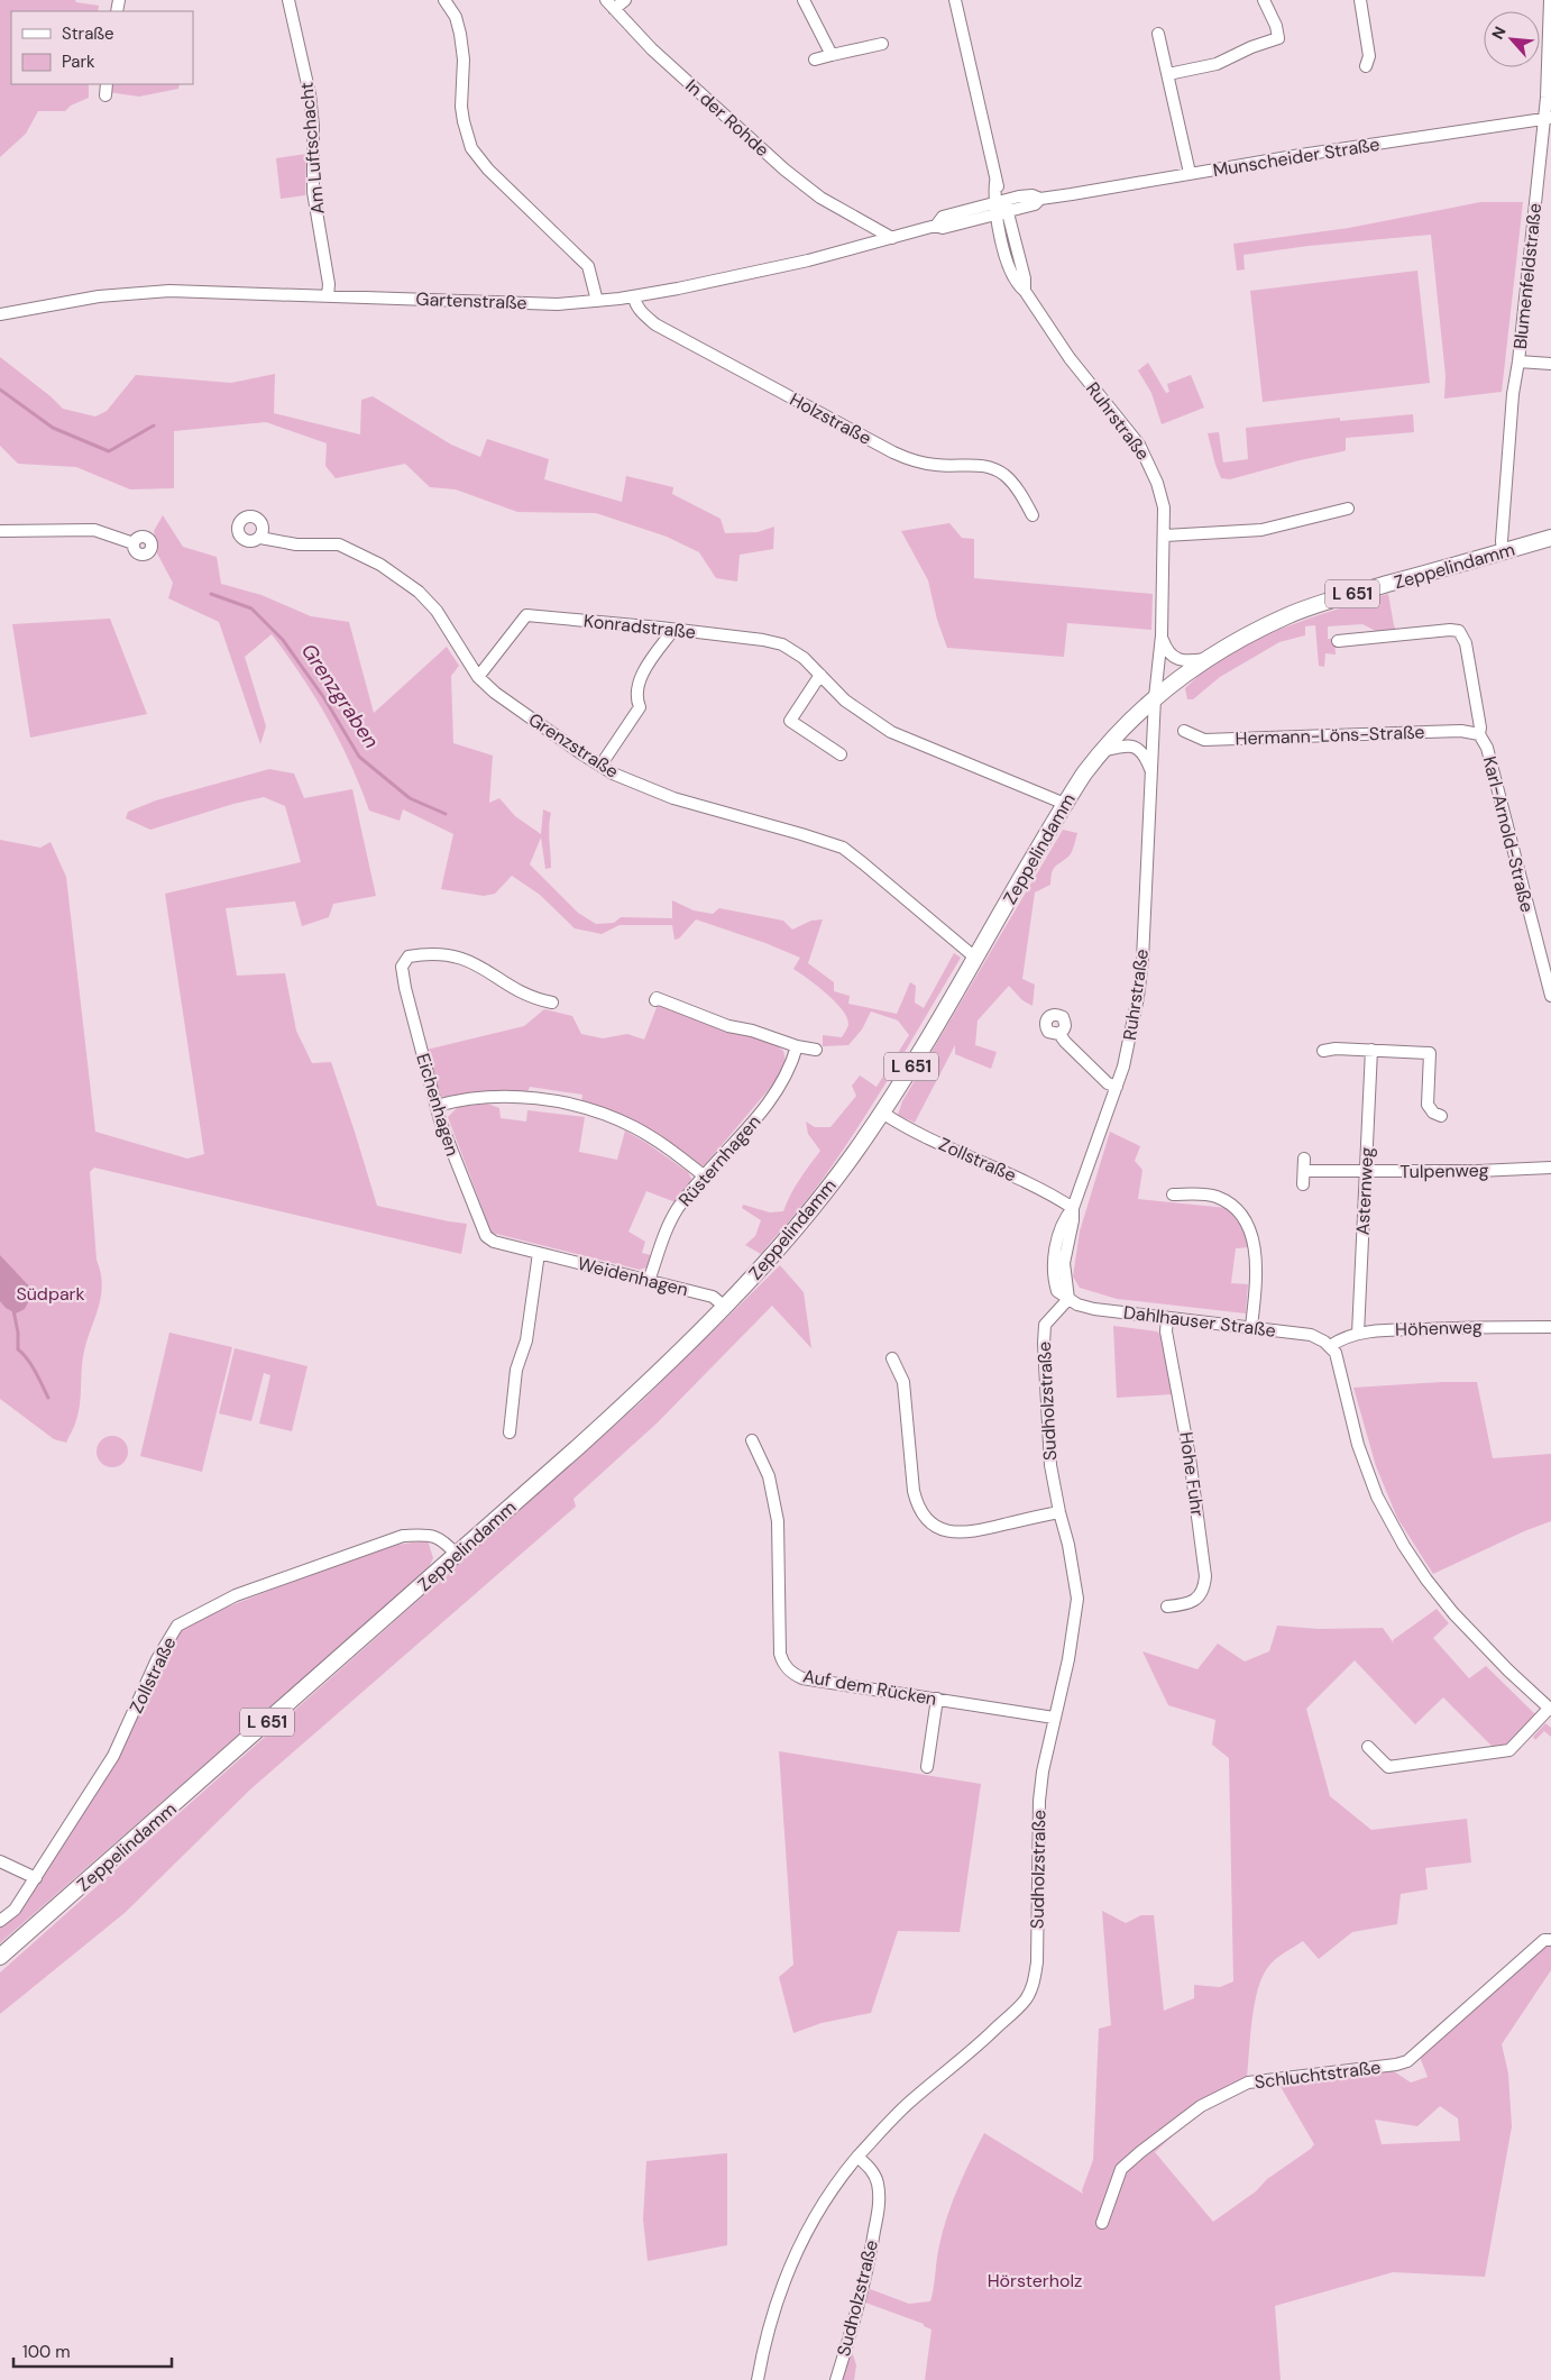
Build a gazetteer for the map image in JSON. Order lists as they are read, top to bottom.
{
  "streets": {
    "main road": ["Zeppelindamm", "L 651"],
    "street": [
      "In der Rohde",
      "Am Luftschacht",
      "Munscheider Straße",
      "Blumenfeldstraße",
      "Gartenstraße",
      "Holzstraße",
      "Ruhrstraße",
      "Konradstraße",
      "Hermann-Löns-Straße",
      "Grenzstraße",
      "Karl-Arnold-Straße",
      "Eichenhagen",
      "Zollstraße",
      "Rüsternhagen",
      "Tulpenweg",
      "Asternweg",
      "Weidenhagen",
      "Dahlhauser Straße",
      "Höhenweg",
      "Sudholzstraße",
      "Hohe Fuhr",
      "Auf dem Rücken",
      "Schluchtstraße"
    ]
  },
  "crossings": [
    ["In der Rohde", "Gartenstraße"],
    ["Am Luftschacht", "Gartenstraße"],
    ["Munscheider Straße", "Blumenfeldstraße"],
    ["Munscheider Straße", "Gartenstraße"],
    ["Munscheider Straße", "Ruhrstraße"],
    ["Blumenfeldstraße", "Zeppelindamm"],
    ["Gartenstraße", "Holzstraße"],
    ["Gartenstraße", "Ruhrstraße"],
    ["Ruhrstraße", "Zeppelindamm"],
    ["Ruhrstraße", "Zollstraße"],
    ["Ruhrstraße", "Dahlhauser Straße"],
    ["Ruhrstraße", "Sudholzstraße"],
    ["Zeppelindamm", "Konradstraße"],
    ["Zeppelindamm", "Grenzstraße"],
    ["Zeppelindamm", "Zollstraße"],
    ["Zeppelindamm", "Weidenhagen"],
    ["Konradstraße", "Grenzstraße"],
    ["Hermann-Löns-Straße", "Karl-Arnold-Straße"],
    ["Eichenhagen", "Weidenhagen"],
    ["Rüsternhagen", "Weidenhagen"],
    ["Tulpenweg", "Asternweg"],
    ["Asternweg", "Höhenweg"],
    ["Dahlhauser Straße", "Höhenweg"],
    ["Dahlhauser Straße", "Sudholzstraße"],
    ["Dahlhauser Straße", "Hohe Fuhr"],
    ["Sudholzstraße", "Auf dem Rücken"]
  ],
  "water": ["Grenzgraben"],
  "parks": ["Südpark", "Hörsterholz"],
  "legend": ["Straße", "Park"],
  "scale_bar": "100 m",
  "north": "top left"
}
